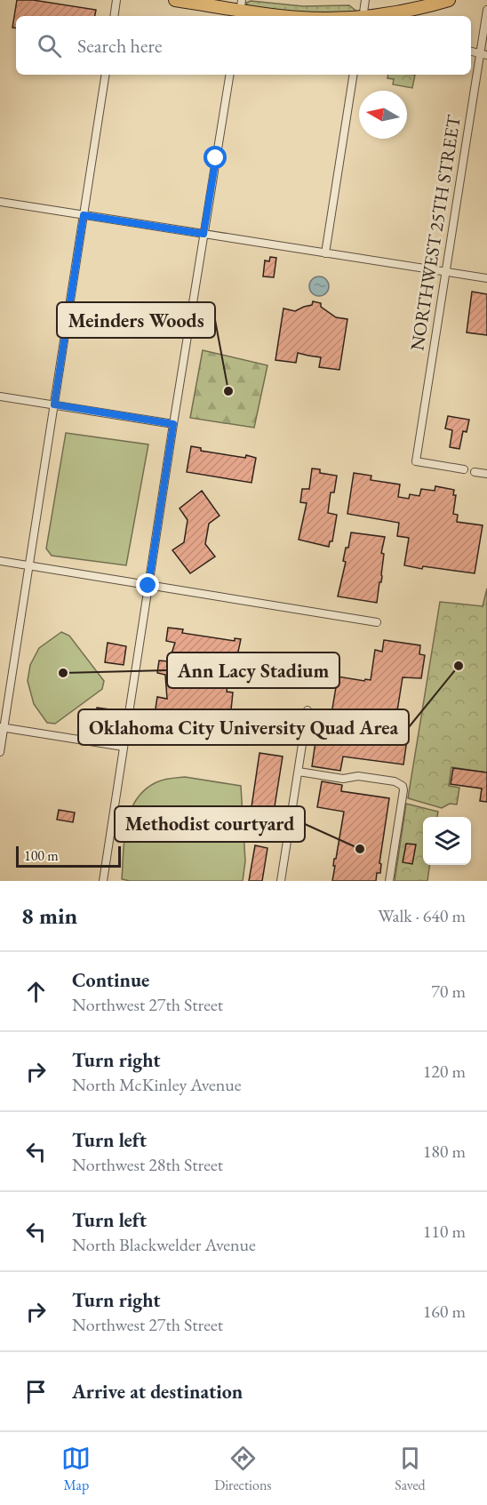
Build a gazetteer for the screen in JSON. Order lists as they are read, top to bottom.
{
  "streets": {
    "street": ["NORTHWEST 25TH STREET"]
  },
  "places": [
    "Meinders Woods",
    "Oklahoma City University Quad Area",
    "Ann Lacy Stadium",
    "Methodist courtyard"
  ],
  "scale_bar": "100 m",
  "north": "left",
  "page": {
    "search": "Search here",
    "scale": "100 m",
    "heading": ["8 min", "Walk · 640 m"],
    "list": [
      ["Continue", "Northwest 27th Street", "70 m"],
      ["Turn right", "North McKinley Avenue", "120 m"],
      ["Turn left", "Northwest 28th Street", "180 m"],
      ["Turn left", "North Blackwelder Avenue", "110 m"],
      ["Turn right", "Northwest 27th Street", "160 m"],
      "Arrive at destination"
    ],
    "nav": ["Map", "Directions", "Saved"]
  }
}
